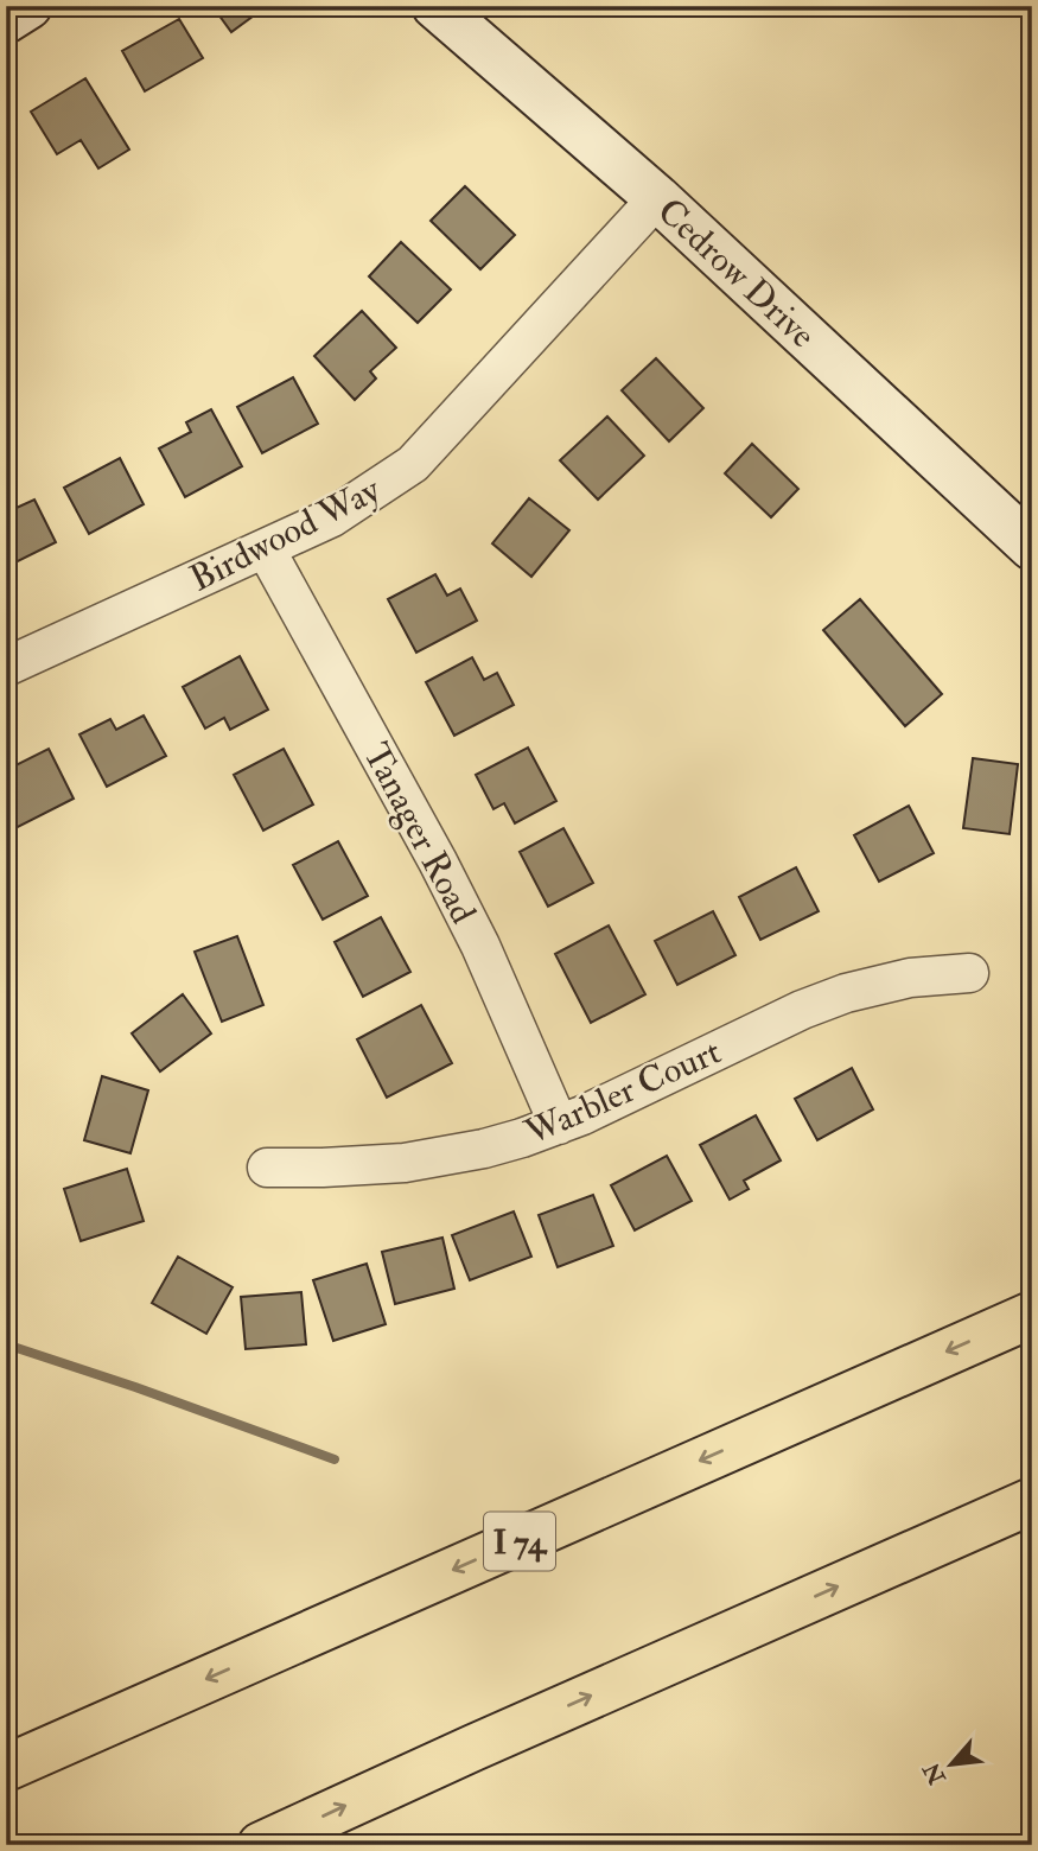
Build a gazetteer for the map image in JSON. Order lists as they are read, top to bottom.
{
  "streets": {
    "highway": ["I 74"],
    "street": [
      "Cedrow Drive",
      "Birdwood Way",
      "Tanager Road",
      "Warbler Court"
    ]
  },
  "crossings": [
    ["Cedrow Drive", "Birdwood Way"],
    ["Birdwood Way", "Tanager Road"],
    ["Tanager Road", "Warbler Court"]
  ],
  "north": "bottom left"
}
